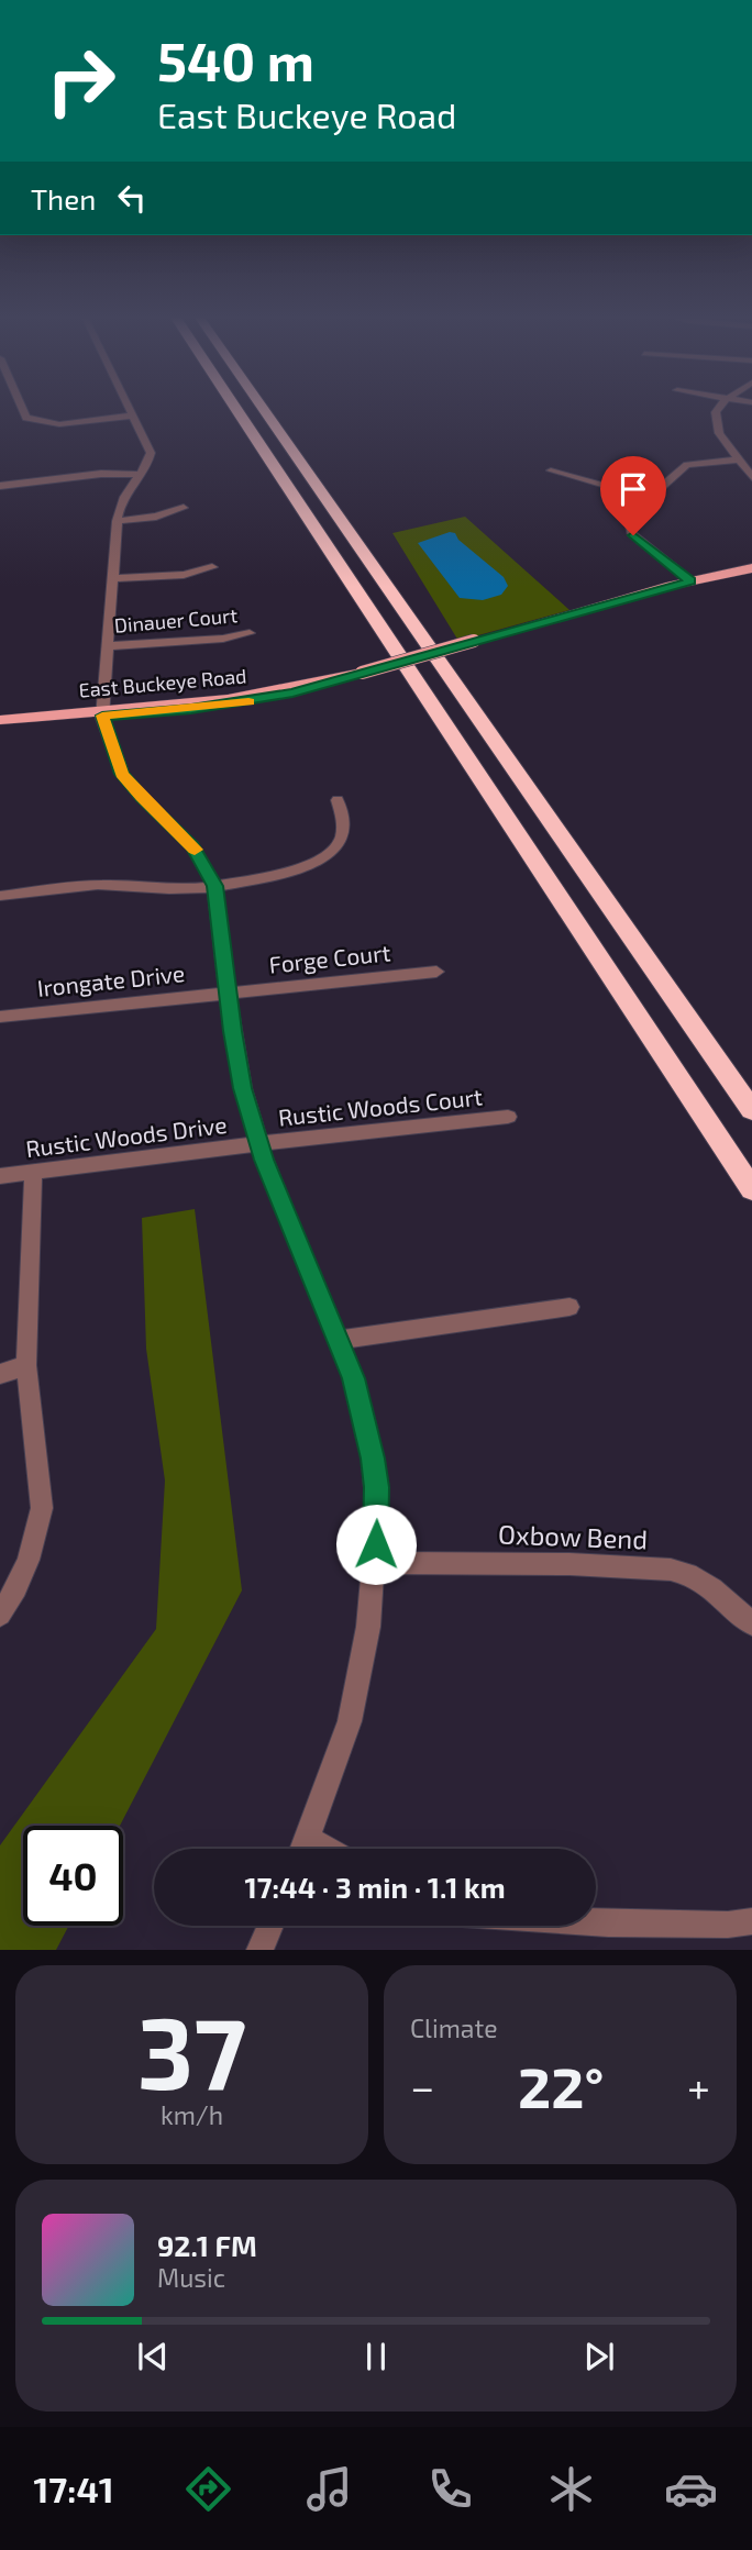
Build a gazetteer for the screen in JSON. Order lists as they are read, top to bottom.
{
  "streets": {
    "main road": ["East Buckeye Road"],
    "street": [
      "Dinauer Court",
      "Forge Court",
      "Irongate Drive",
      "Rustic Woods Court",
      "Rustic Woods Drive",
      "Oxbow Bend"
    ]
  },
  "crossings": [
    ["Forge Court", "Irongate Drive"],
    ["Rustic Woods Court", "Rustic Woods Drive"]
  ],
  "page": {
    "turn": ["540 m", "East Buckeye Road"],
    "then": "Then",
    "limit": "40",
    "trip": "17:44 · 3 min · 1.1 km",
    "tile": [
      ["37", "km/h"],
      "Climate"
    ],
    "heat": ["−", "22°", "+"],
    "song": ["92.1 FM", "Music"],
    "tabs": "17:41"
  }
}
